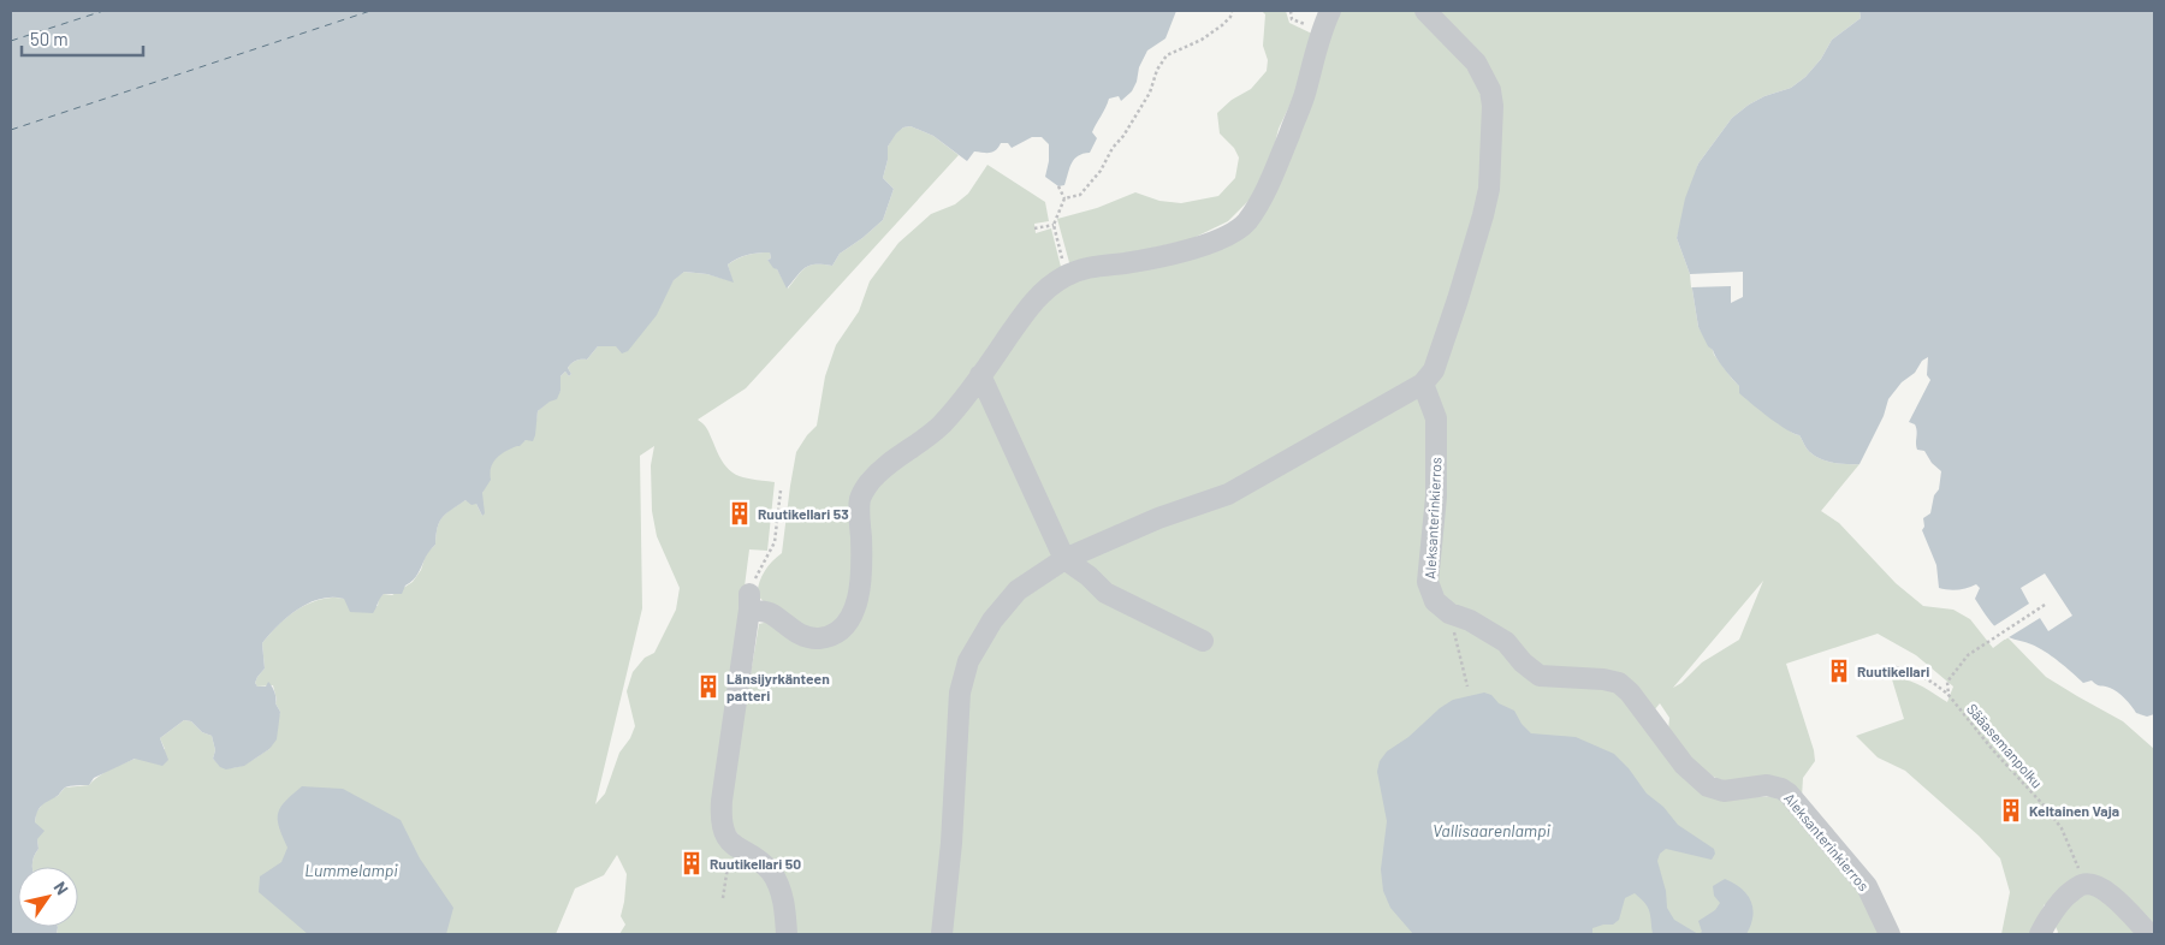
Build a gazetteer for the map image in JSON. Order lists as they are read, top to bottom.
{
  "streets": {
    "lane": ["Aleksanterinkierros"],
    "path": ["Sääasemanpolku"]
  },
  "water": ["Vallisaarenlampi", "Lummelampi"],
  "places": {
    "building": [
      "Ruutikellari 53",
      "Ruutikellari",
      "Länsijyrkänteen patteri",
      "Keltainen Vaja",
      "Ruutikellari 50"
    ]
  },
  "scale_bar": "50 m",
  "north": "top right"
}
